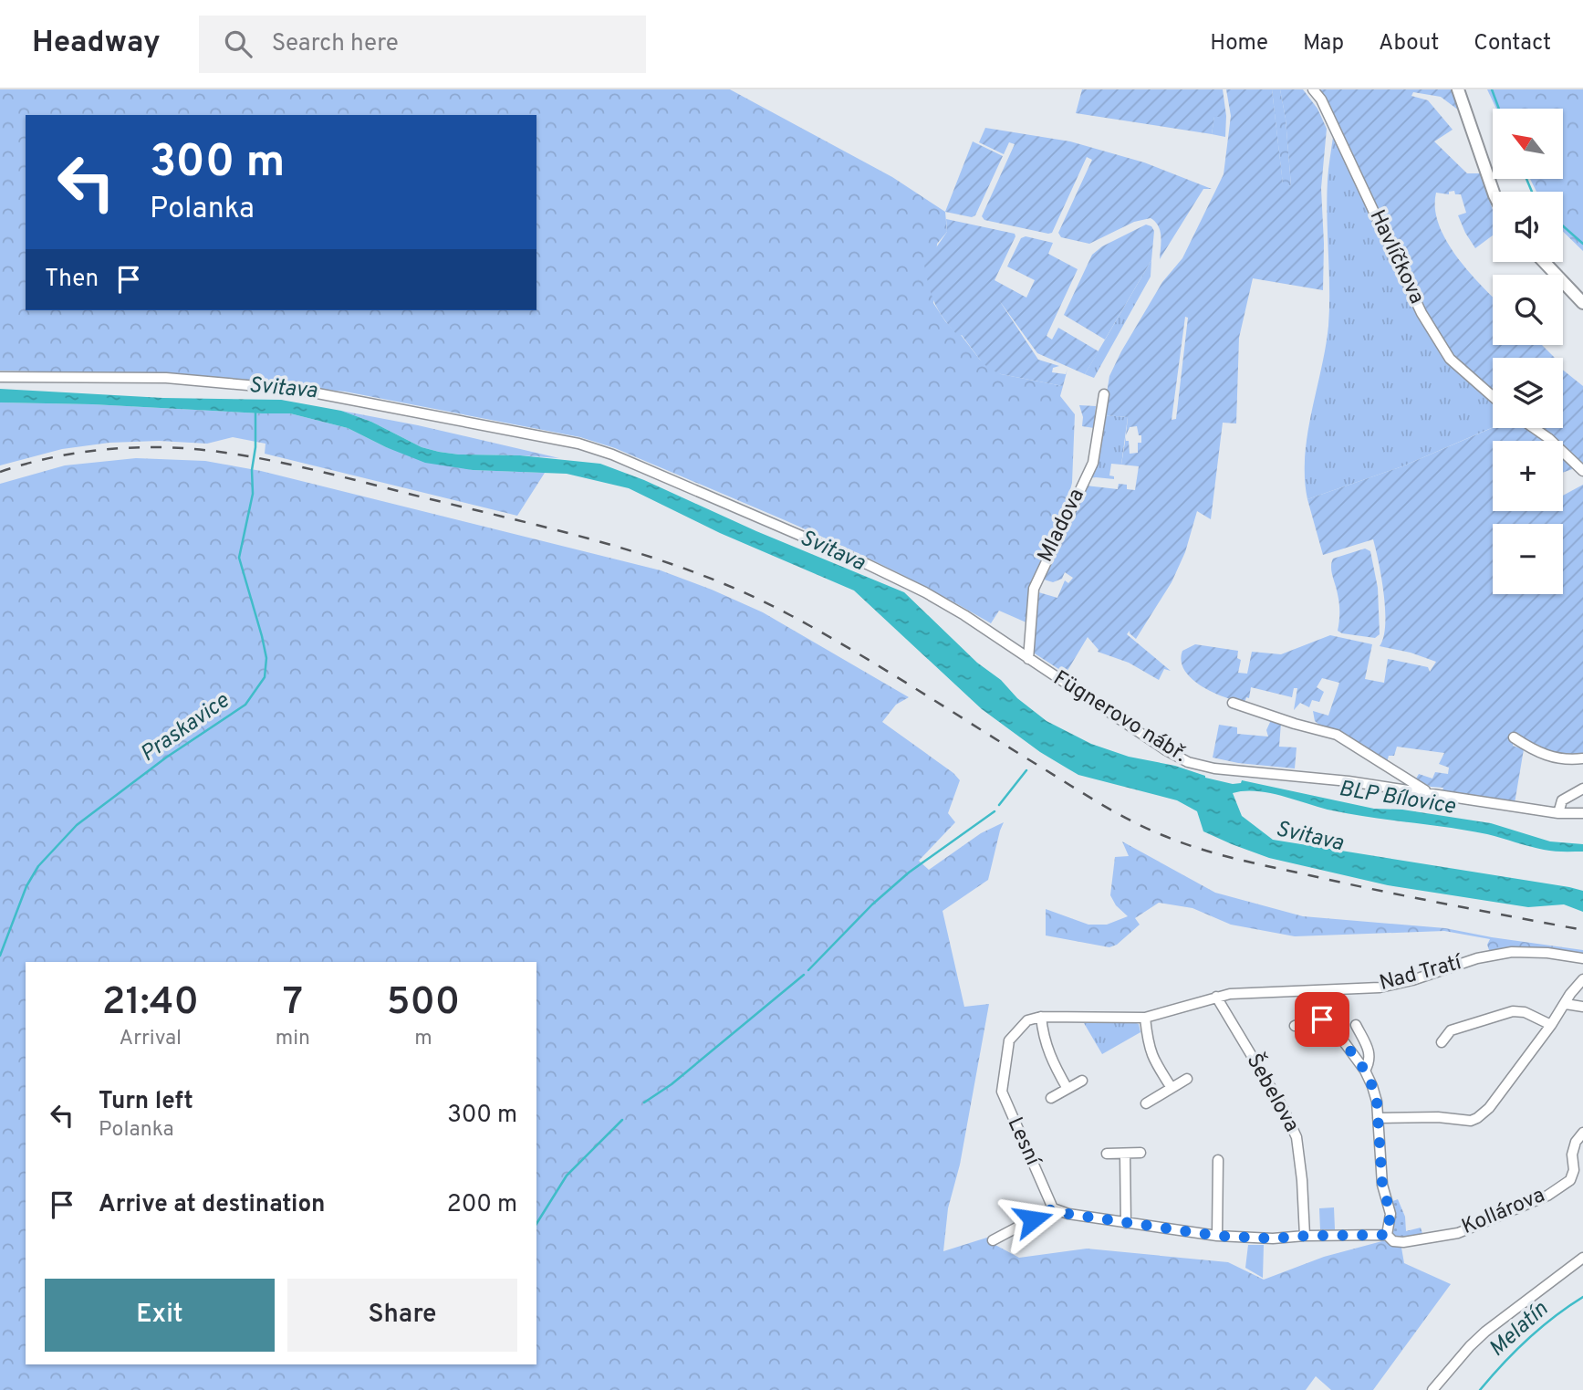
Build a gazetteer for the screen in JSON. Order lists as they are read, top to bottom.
{
  "streets": {
    "street": [
      "Havlíčkova",
      "Mladova",
      "Fügnerovo nábř.",
      "Nad Tratí",
      "Šebelova",
      "Lesní",
      "Kollárova"
    ]
  },
  "crossings": [
    ["Mladova", "Fügnerovo nábř."],
    ["Nad Tratí", "Šebelova"],
    ["Nad Tratí", "Lesní"]
  ],
  "water": [
    "Svitava",
    "Praskavice",
    "BLP Bílovice",
    "Melatín"
  ],
  "north": "top left",
  "page": {
    "header": "Headway",
    "search": "Search here",
    "nav": [
      "Home",
      "Map",
      "About",
      "Contact"
    ],
    "map_buttons": ["+", "−"],
    "turn": ["300 m", "Polanka"],
    "then": "Then",
    "eta": [
      "21:40",
      "Arrival",
      "7",
      "min",
      "500",
      "m"
    ],
    "list": [
      {
        "name": "Turn left",
        "note": "Polanka",
        "value": "300 m"
      },
      {
        "name": "Arrive at destination",
        "value": "200 m"
      }
    ],
    "buttons": ["Exit", "Share"]
  }
}
